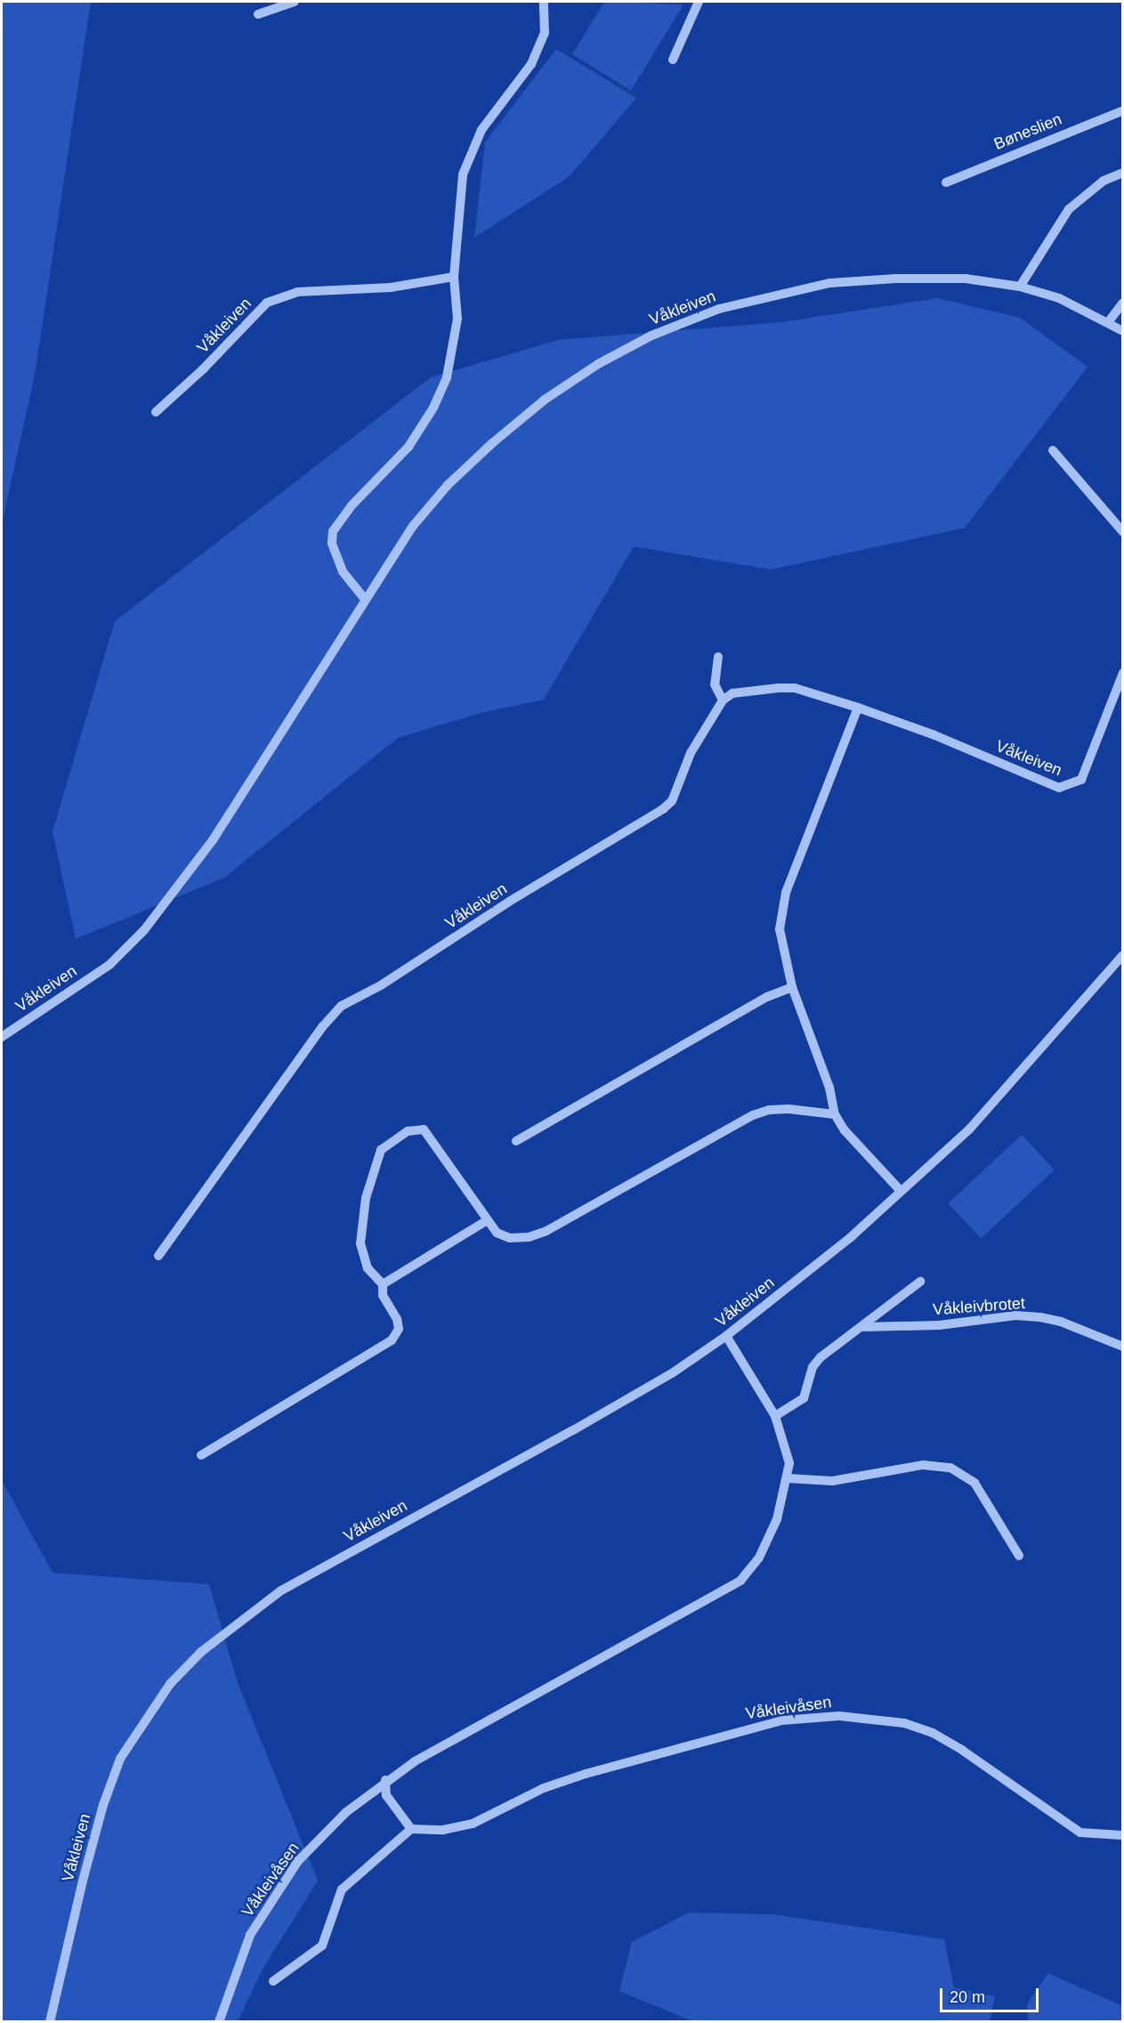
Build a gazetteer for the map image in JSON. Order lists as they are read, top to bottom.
{
  "streets": {
    "street": [
      "Bøneslien",
      "Våkleiven",
      "Våkleivbrotet",
      "Våkleivåsen"
    ]
  },
  "crossings": [
    ["Våkleiven", "Våkleivåsen"]
  ],
  "scale_bar": "20 m"
}
